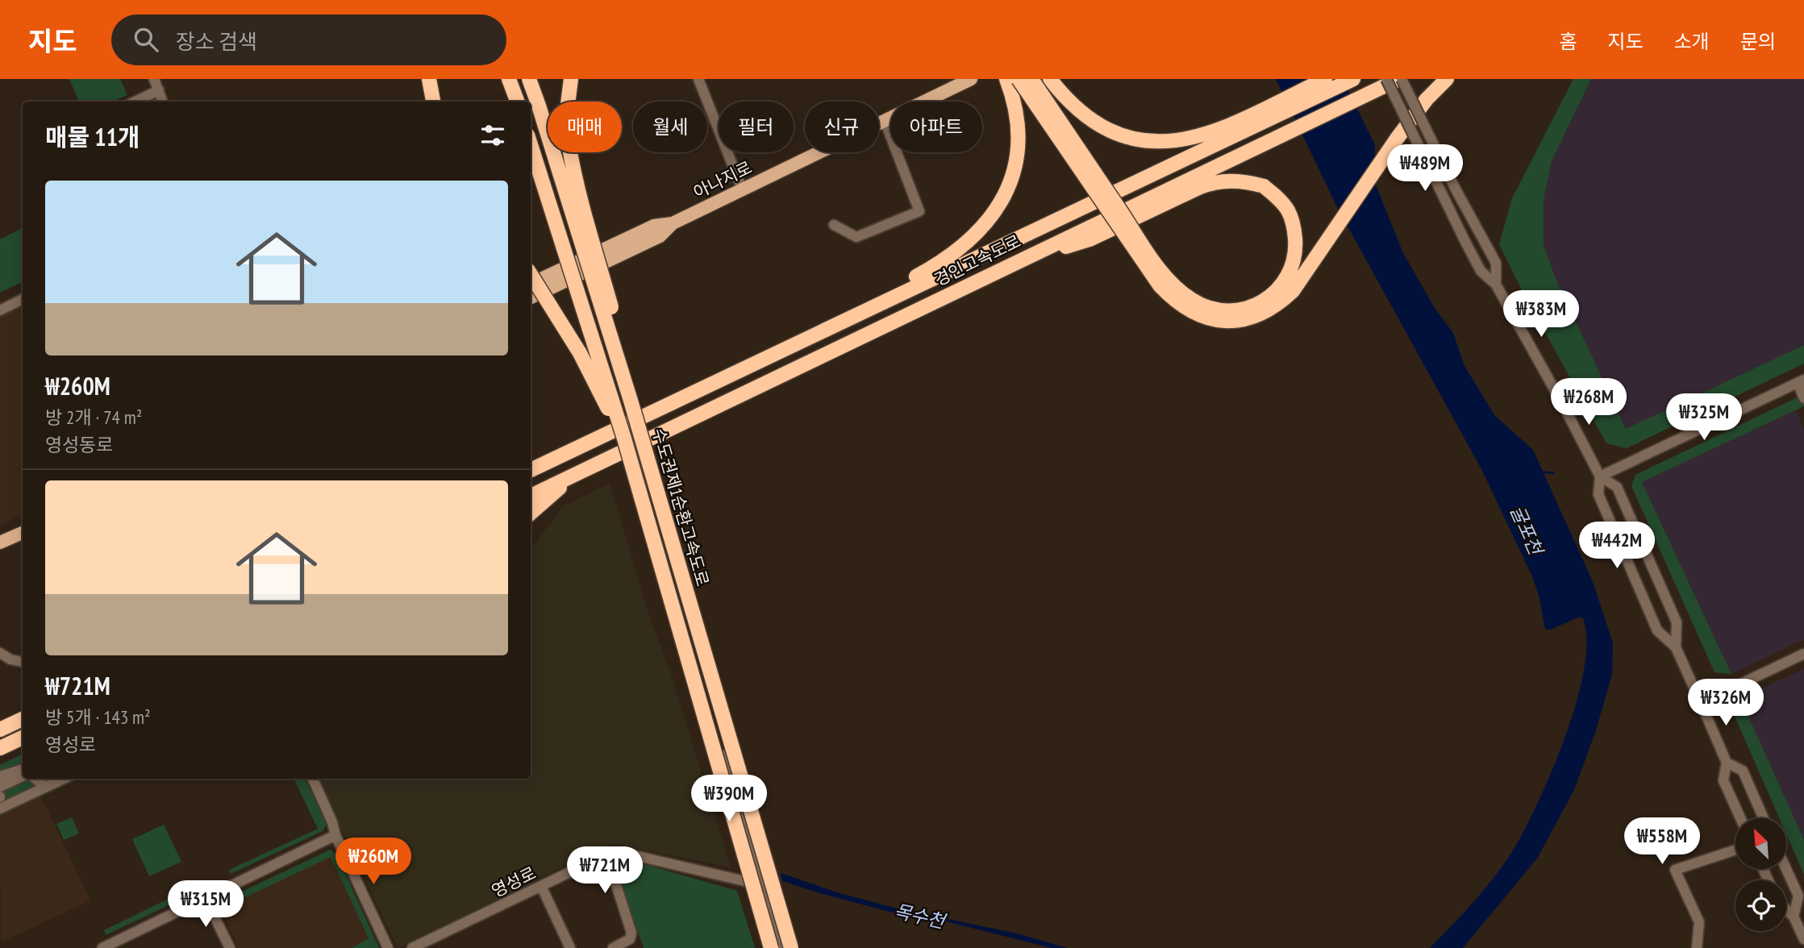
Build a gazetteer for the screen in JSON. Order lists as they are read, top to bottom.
{
  "streets": {
    "highway": ["경인고속도로", "수도권제1순환고속도로"],
    "main road": ["아나지로"],
    "street": ["영성로"]
  },
  "water": ["굴포천", "목수천"],
  "north": "top left",
  "page": {
    "header": "지도",
    "search": "장소 검색",
    "nav": [
      "홈",
      "지도",
      "소개",
      "문의"
    ],
    "chip": [
      "매매",
      "월세",
      "필터",
      "신규",
      "아파트"
    ],
    "heading": "매물 11개",
    "price": [
      "₩489M",
      "₩383M",
      "₩268M",
      "₩325M",
      "₩442M",
      "₩326M",
      "₩390M",
      "₩558M",
      "₩260M",
      "₩721M",
      "₩315M"
    ],
    "list": [
      {
        "name": "₩260M",
        "note": "방 2개 · 74 m² · 영성동로"
      },
      {
        "name": "₩721M",
        "note": "방 5개 · 143 m² · 영성로"
      }
    ]
  }
}
